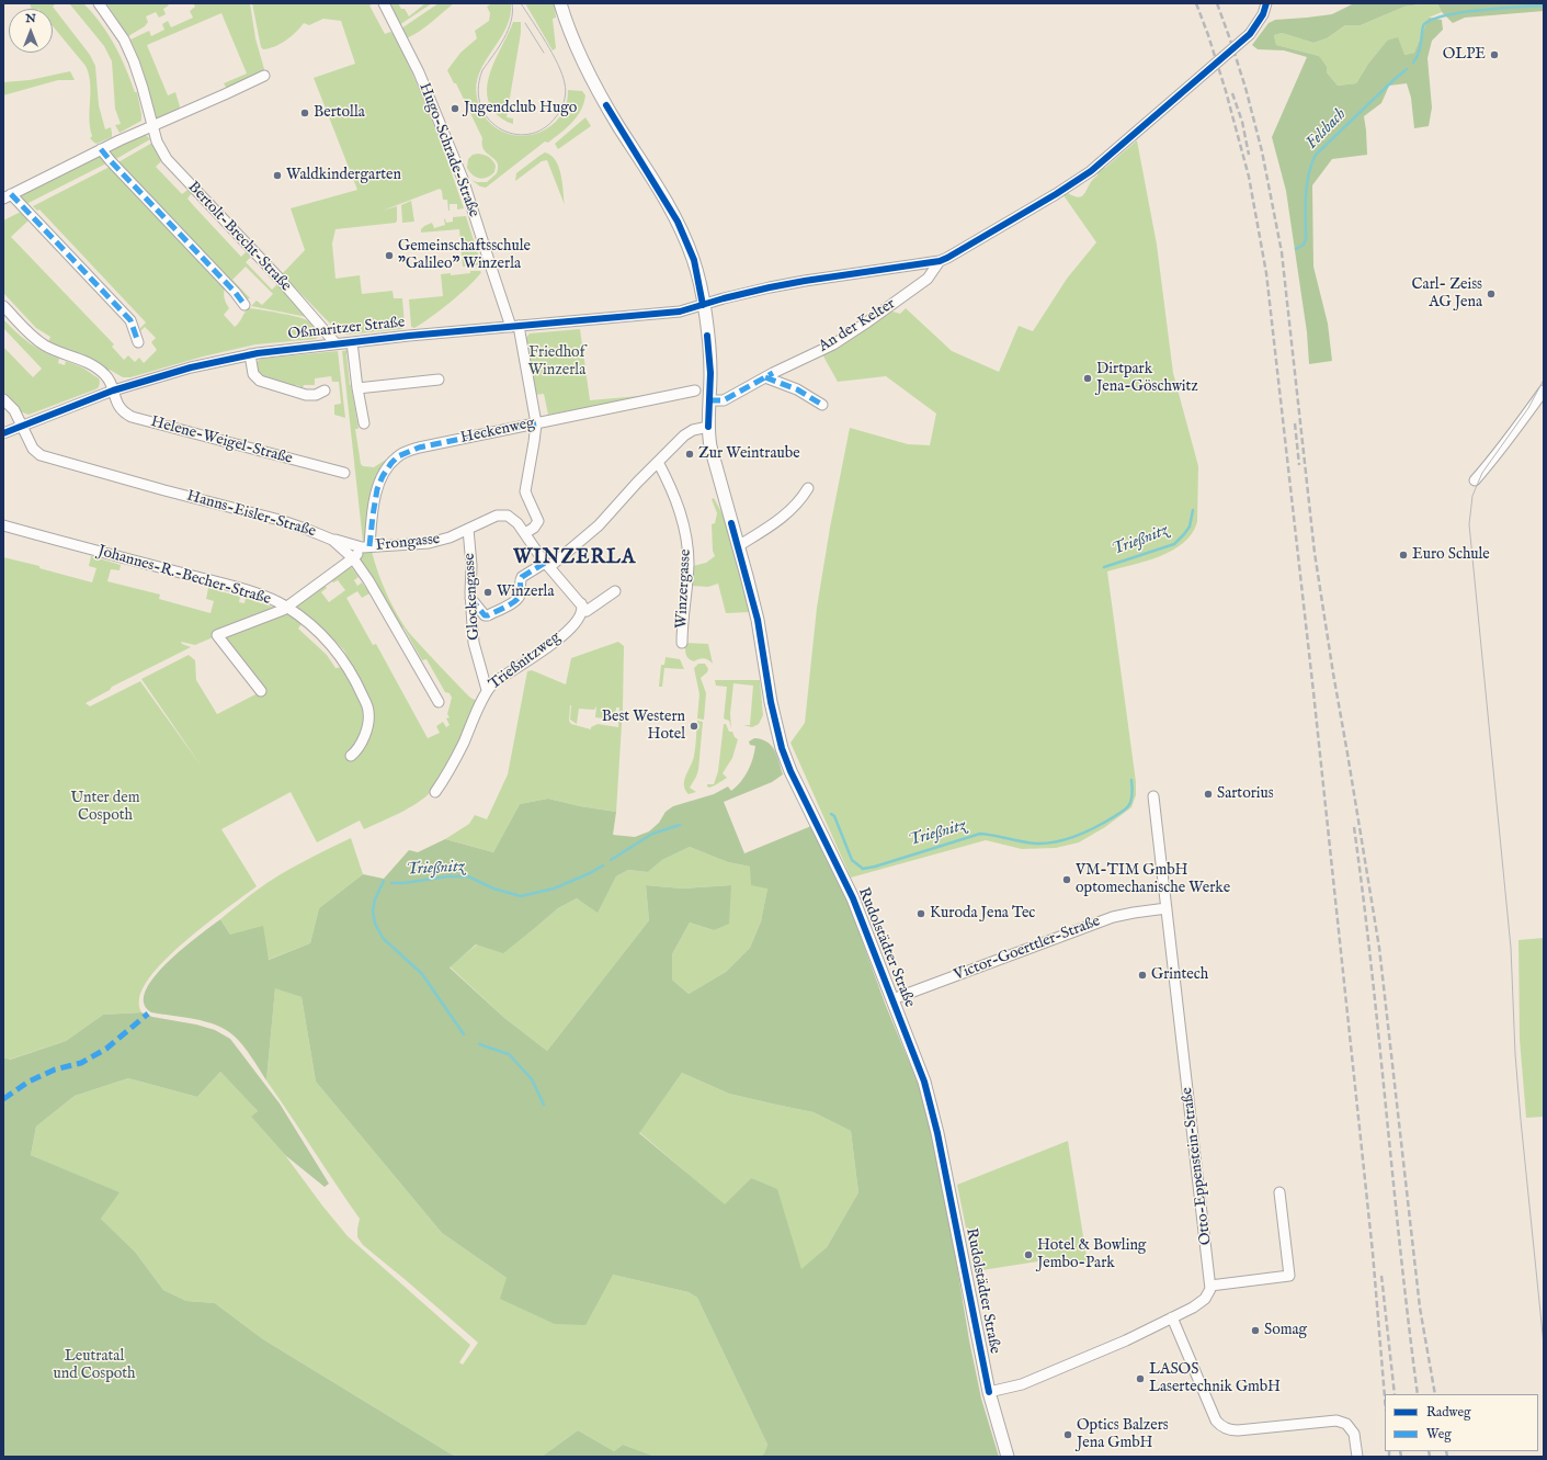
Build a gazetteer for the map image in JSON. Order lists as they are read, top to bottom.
{
  "streets": {
    "street": [
      "Hugo-Schrade-Straße",
      "Bertolt-Brecht-Straße",
      "An der Kelter",
      "Oßmaritzer Straße",
      "Heckenweg",
      "Helene-Weigel-Straße",
      "Hanns-Eisler-Straße",
      "Frongasse",
      "Johannes-R.-Becher-Straße",
      "Winzergasse",
      "Glockengasse",
      "Trießnitzweg",
      "Rudolstädter Straße",
      "Victor-Goerttler-Straße",
      "Otto-Eppenstein-Straße"
    ]
  },
  "crossings": [
    ["Hugo-Schrade-Straße", "Oßmaritzer Straße"],
    ["Hugo-Schrade-Straße", "Heckenweg"],
    ["Hugo-Schrade-Straße", "Frongasse"],
    ["Bertolt-Brecht-Straße", "Oßmaritzer Straße"],
    ["An der Kelter", "Oßmaritzer Straße"],
    ["An der Kelter", "Rudolstädter Straße"],
    ["Oßmaritzer Straße", "Helene-Weigel-Straße"],
    ["Oßmaritzer Straße", "Hanns-Eisler-Straße"],
    ["Oßmaritzer Straße", "Rudolstädter Straße"],
    ["Heckenweg", "Frongasse"],
    ["Hanns-Eisler-Straße", "Frongasse"],
    ["Frongasse", "Johannes-R.-Becher-Straße"],
    ["Frongasse", "Glockengasse"],
    ["Glockengasse", "Trießnitzweg"],
    ["Rudolstädter Straße", "Victor-Goerttler-Straße"],
    ["Victor-Goerttler-Straße", "Otto-Eppenstein-Straße"]
  ],
  "districts": ["WINZERLA"],
  "water": ["Felsbach", "Trießnitz"],
  "parks": ["Friedhof Winzerla", "Unter dem Cospoth", "Leutratal und Cospoth"],
  "places": [
    "OLPE",
    "Jugendclub Hugo",
    "Bertolla",
    "Waldkindergarten",
    "Gemeinschaftsschule \"Galileo\" Winzerla",
    "Carl- Zeiss AG Jena",
    "Dirtpark Jena-Göschwitz",
    "Zur Weintraube",
    "Euro Schule",
    "Winzerla",
    "Best Western Hotel",
    "Sartorius",
    "VM-TIM GmbH optomechanische Werke",
    "Kuroda Jena Tec",
    "Grintech",
    "Hotel & Bowling Jembo-Park",
    "Somag",
    "LASOS Lasertechnik GmbH",
    "Optics Balzers Jena GmbH"
  ],
  "legend": ["Radweg", "Weg"],
  "north": "top"
}
